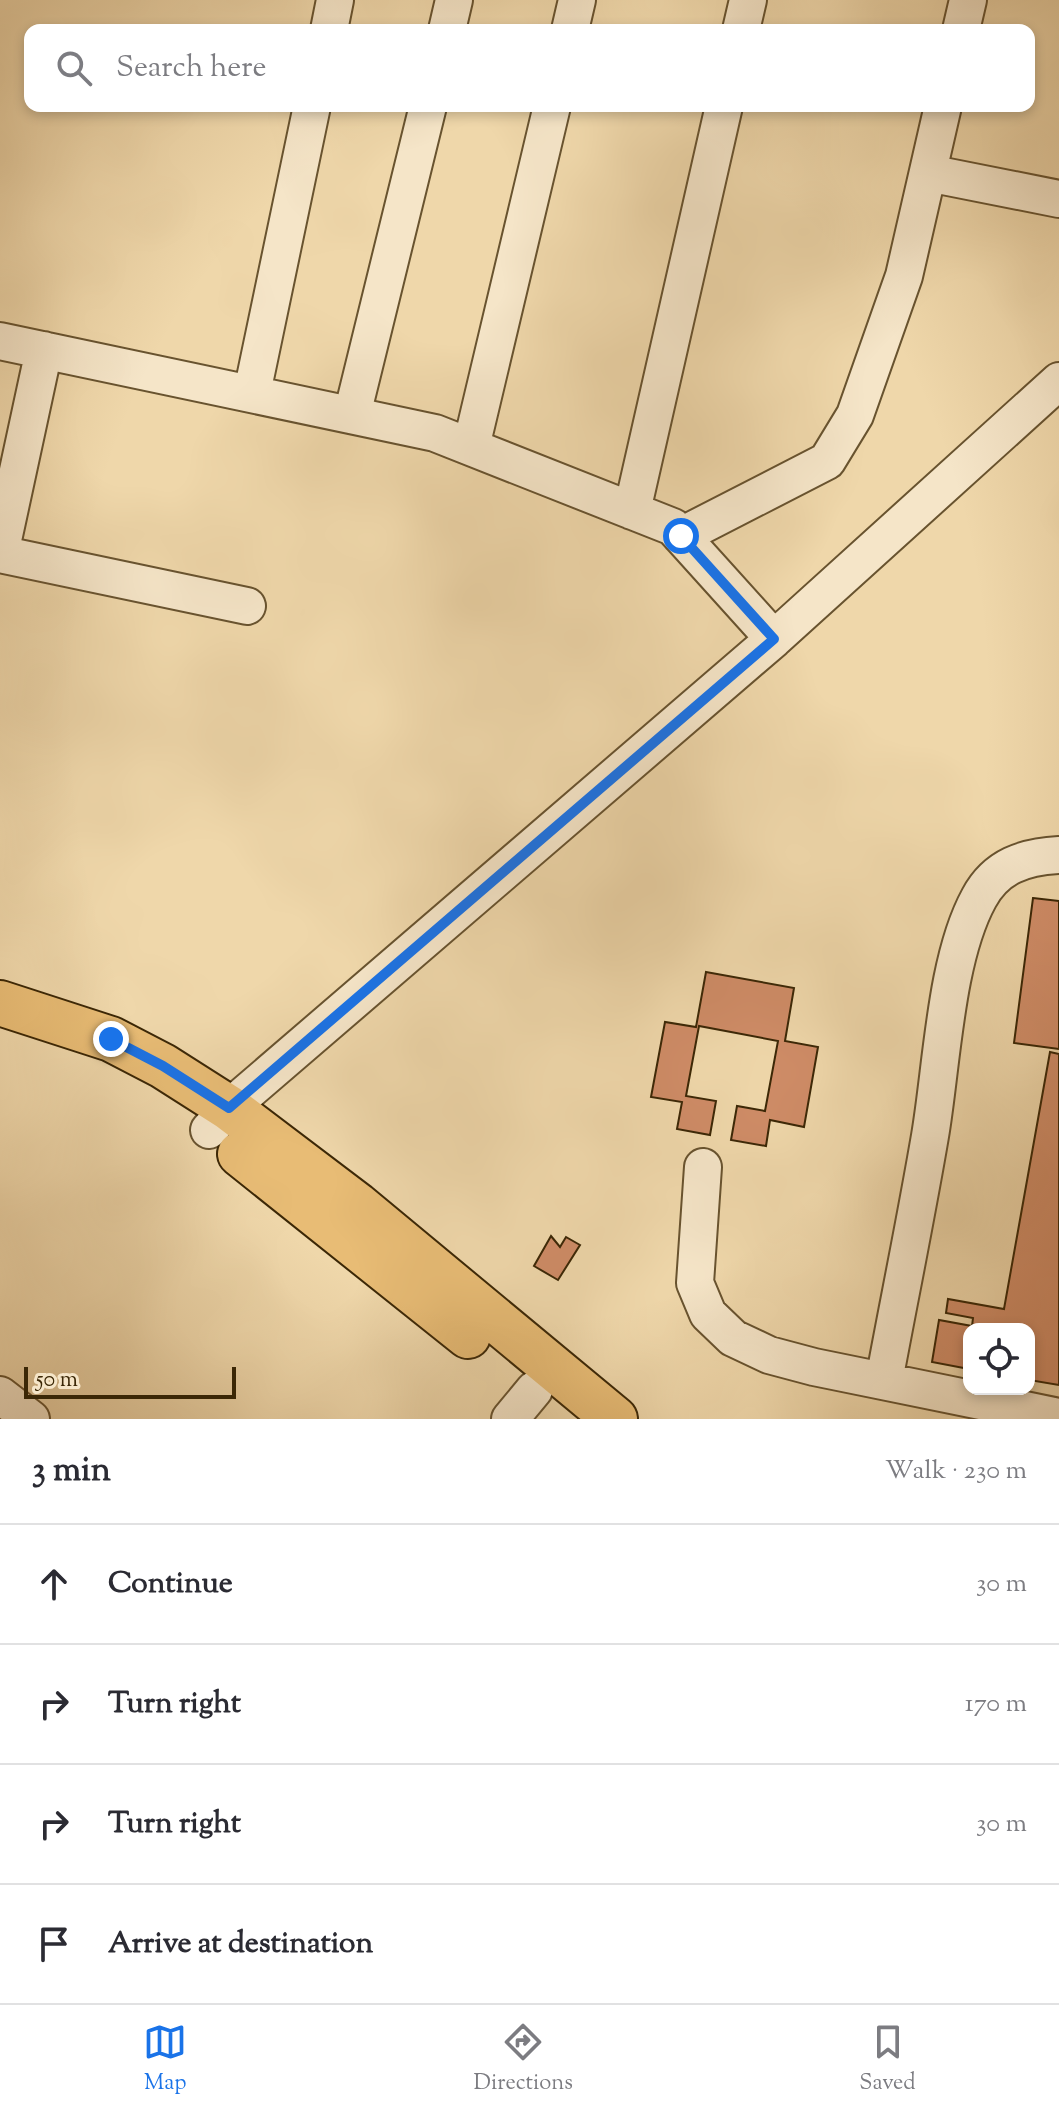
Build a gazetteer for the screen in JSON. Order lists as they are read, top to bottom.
{
  "scale_bar": "50 m",
  "page": {
    "search": "Search here",
    "scale": "50 m",
    "heading": ["3 min", "Walk · 230 m"],
    "list": [
      ["Continue", "30 m"],
      ["Turn right", "170 m"],
      ["Turn right", "30 m"],
      "Arrive at destination"
    ],
    "nav": ["Map", "Directions", "Saved"]
  }
}
